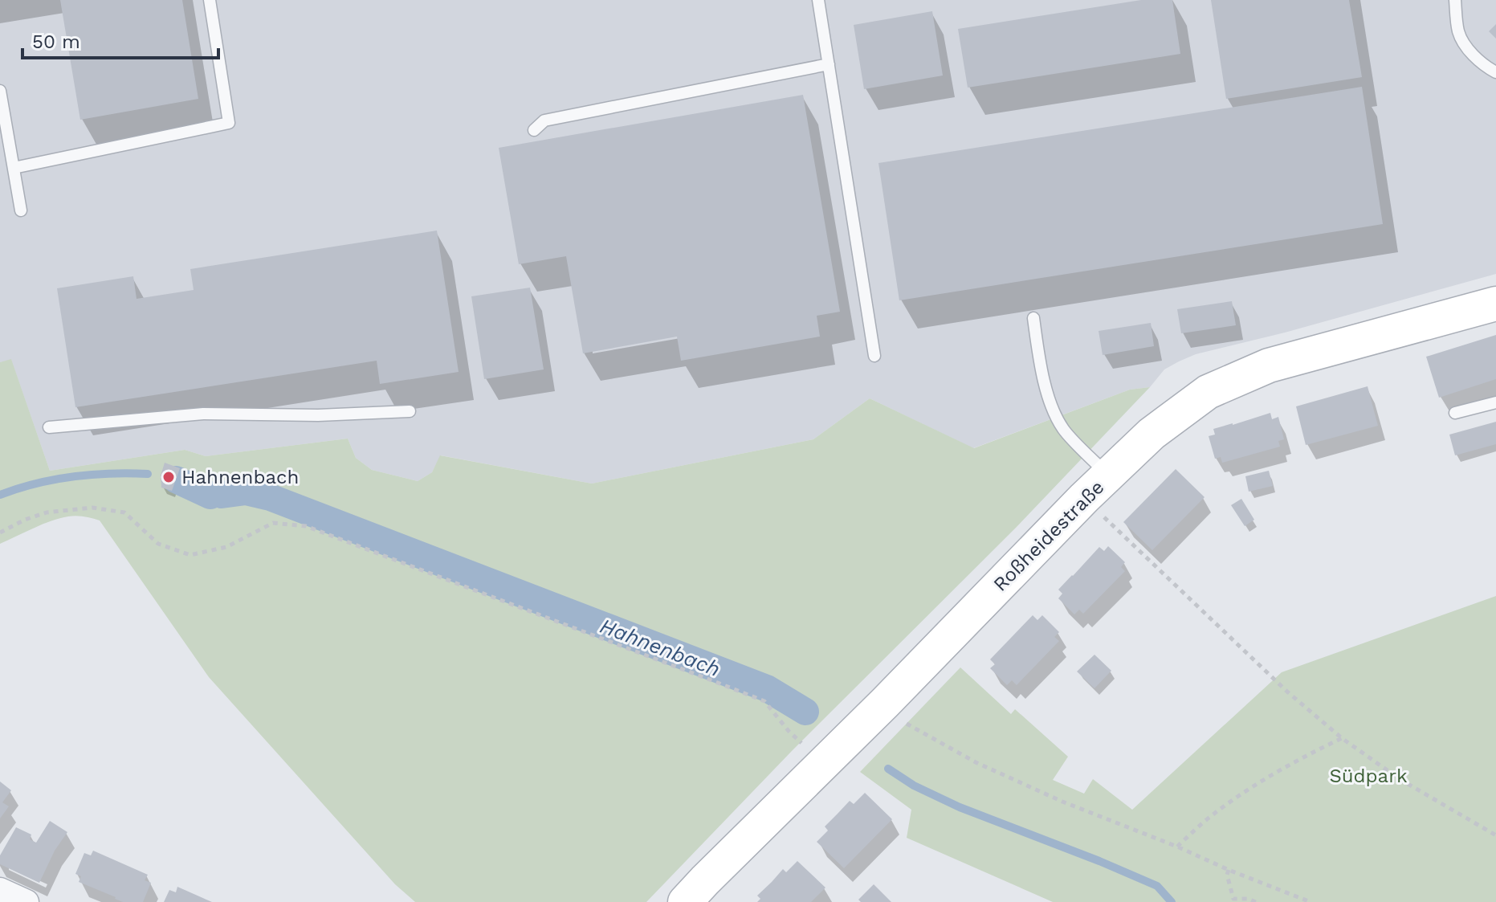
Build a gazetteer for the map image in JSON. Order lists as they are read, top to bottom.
{
  "streets": {
    "street": ["Roßheidestraße"]
  },
  "water": ["Hahnenbach"],
  "parks": ["Südpark"],
  "places": ["Hahnenbach"],
  "scale_bar": "50 m"
}
